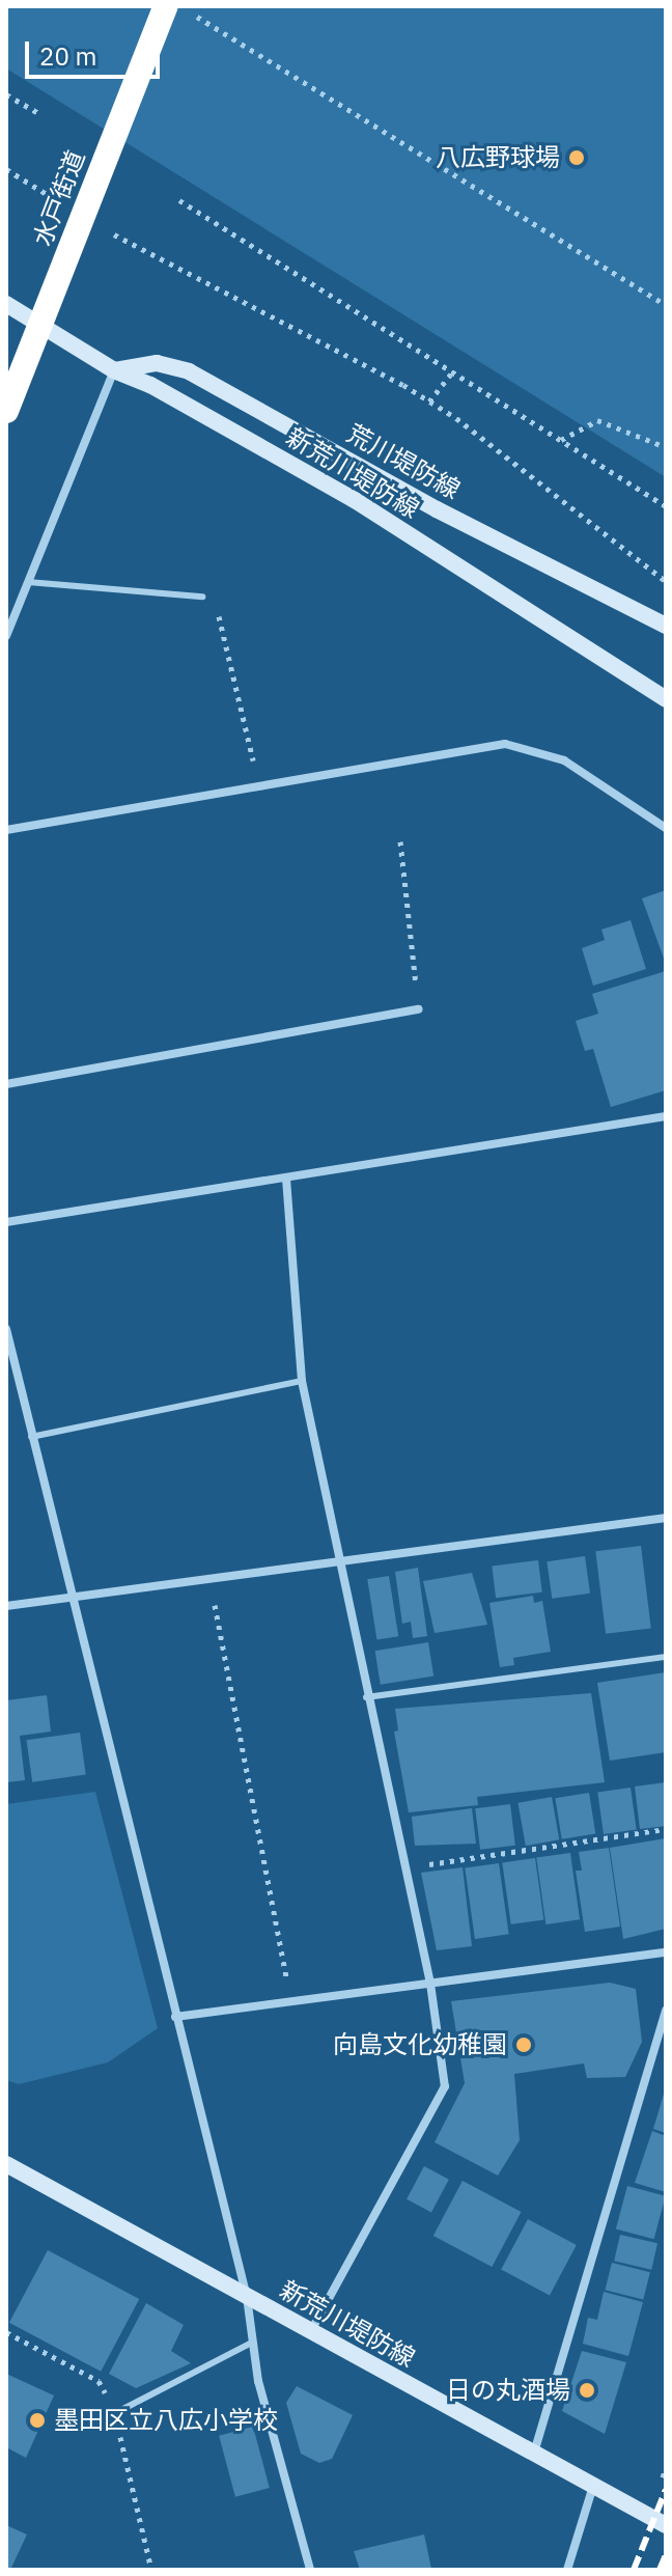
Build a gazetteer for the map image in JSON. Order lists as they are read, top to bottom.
{
  "streets": {
    "highway": ["水戸街道"],
    "main road": ["荒川堤防線", "新荒川堤防線"]
  },
  "crossings": [
    ["荒川堤防線", "新荒川堤防線"]
  ],
  "places": [
    "八広野球場",
    "向島文化幼稚園",
    "日の丸酒場",
    "墨田区立八広小学校"
  ],
  "scale_bar": "20 m"
}
